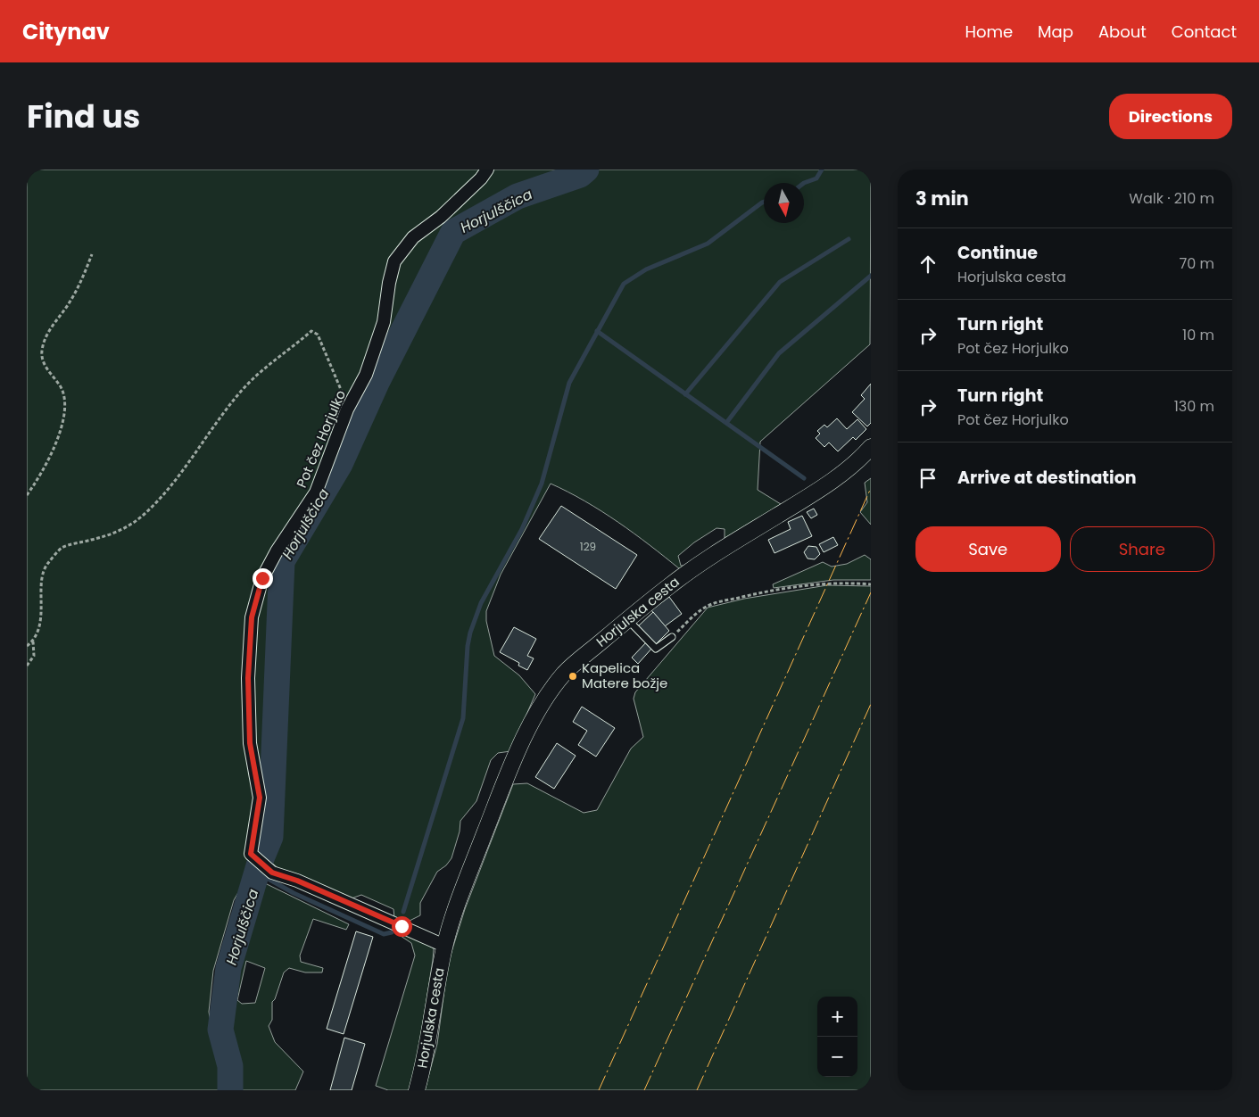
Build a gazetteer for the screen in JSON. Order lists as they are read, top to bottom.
{
  "streets": {
    "street": ["Pot čez Horjulko", "Horjulska cesta"]
  },
  "crossings": [
    ["Pot čez Horjulko", "Horjulska cesta"]
  ],
  "water": ["Horjulščica"],
  "places": ["Kapelica Matere božje"],
  "house_numbers": ["129"],
  "north": "bottom",
  "page": {
    "header": "Citynav",
    "nav": [
      "Home",
      "Map",
      "About",
      "Contact"
    ],
    "title": "Find us",
    "buttons": [
      "Directions",
      ["Save", "Share"]
    ],
    "heading": ["3 min", "Walk · 210 m"],
    "list": [
      ["Continue", "Horjulska cesta", "70 m"],
      ["Turn right", "Pot čez Horjulko", "10 m"],
      ["Turn right", "Pot čez Horjulko", "130 m"],
      "Arrive at destination"
    ],
    "map_buttons": ["+", "−"]
  }
}
